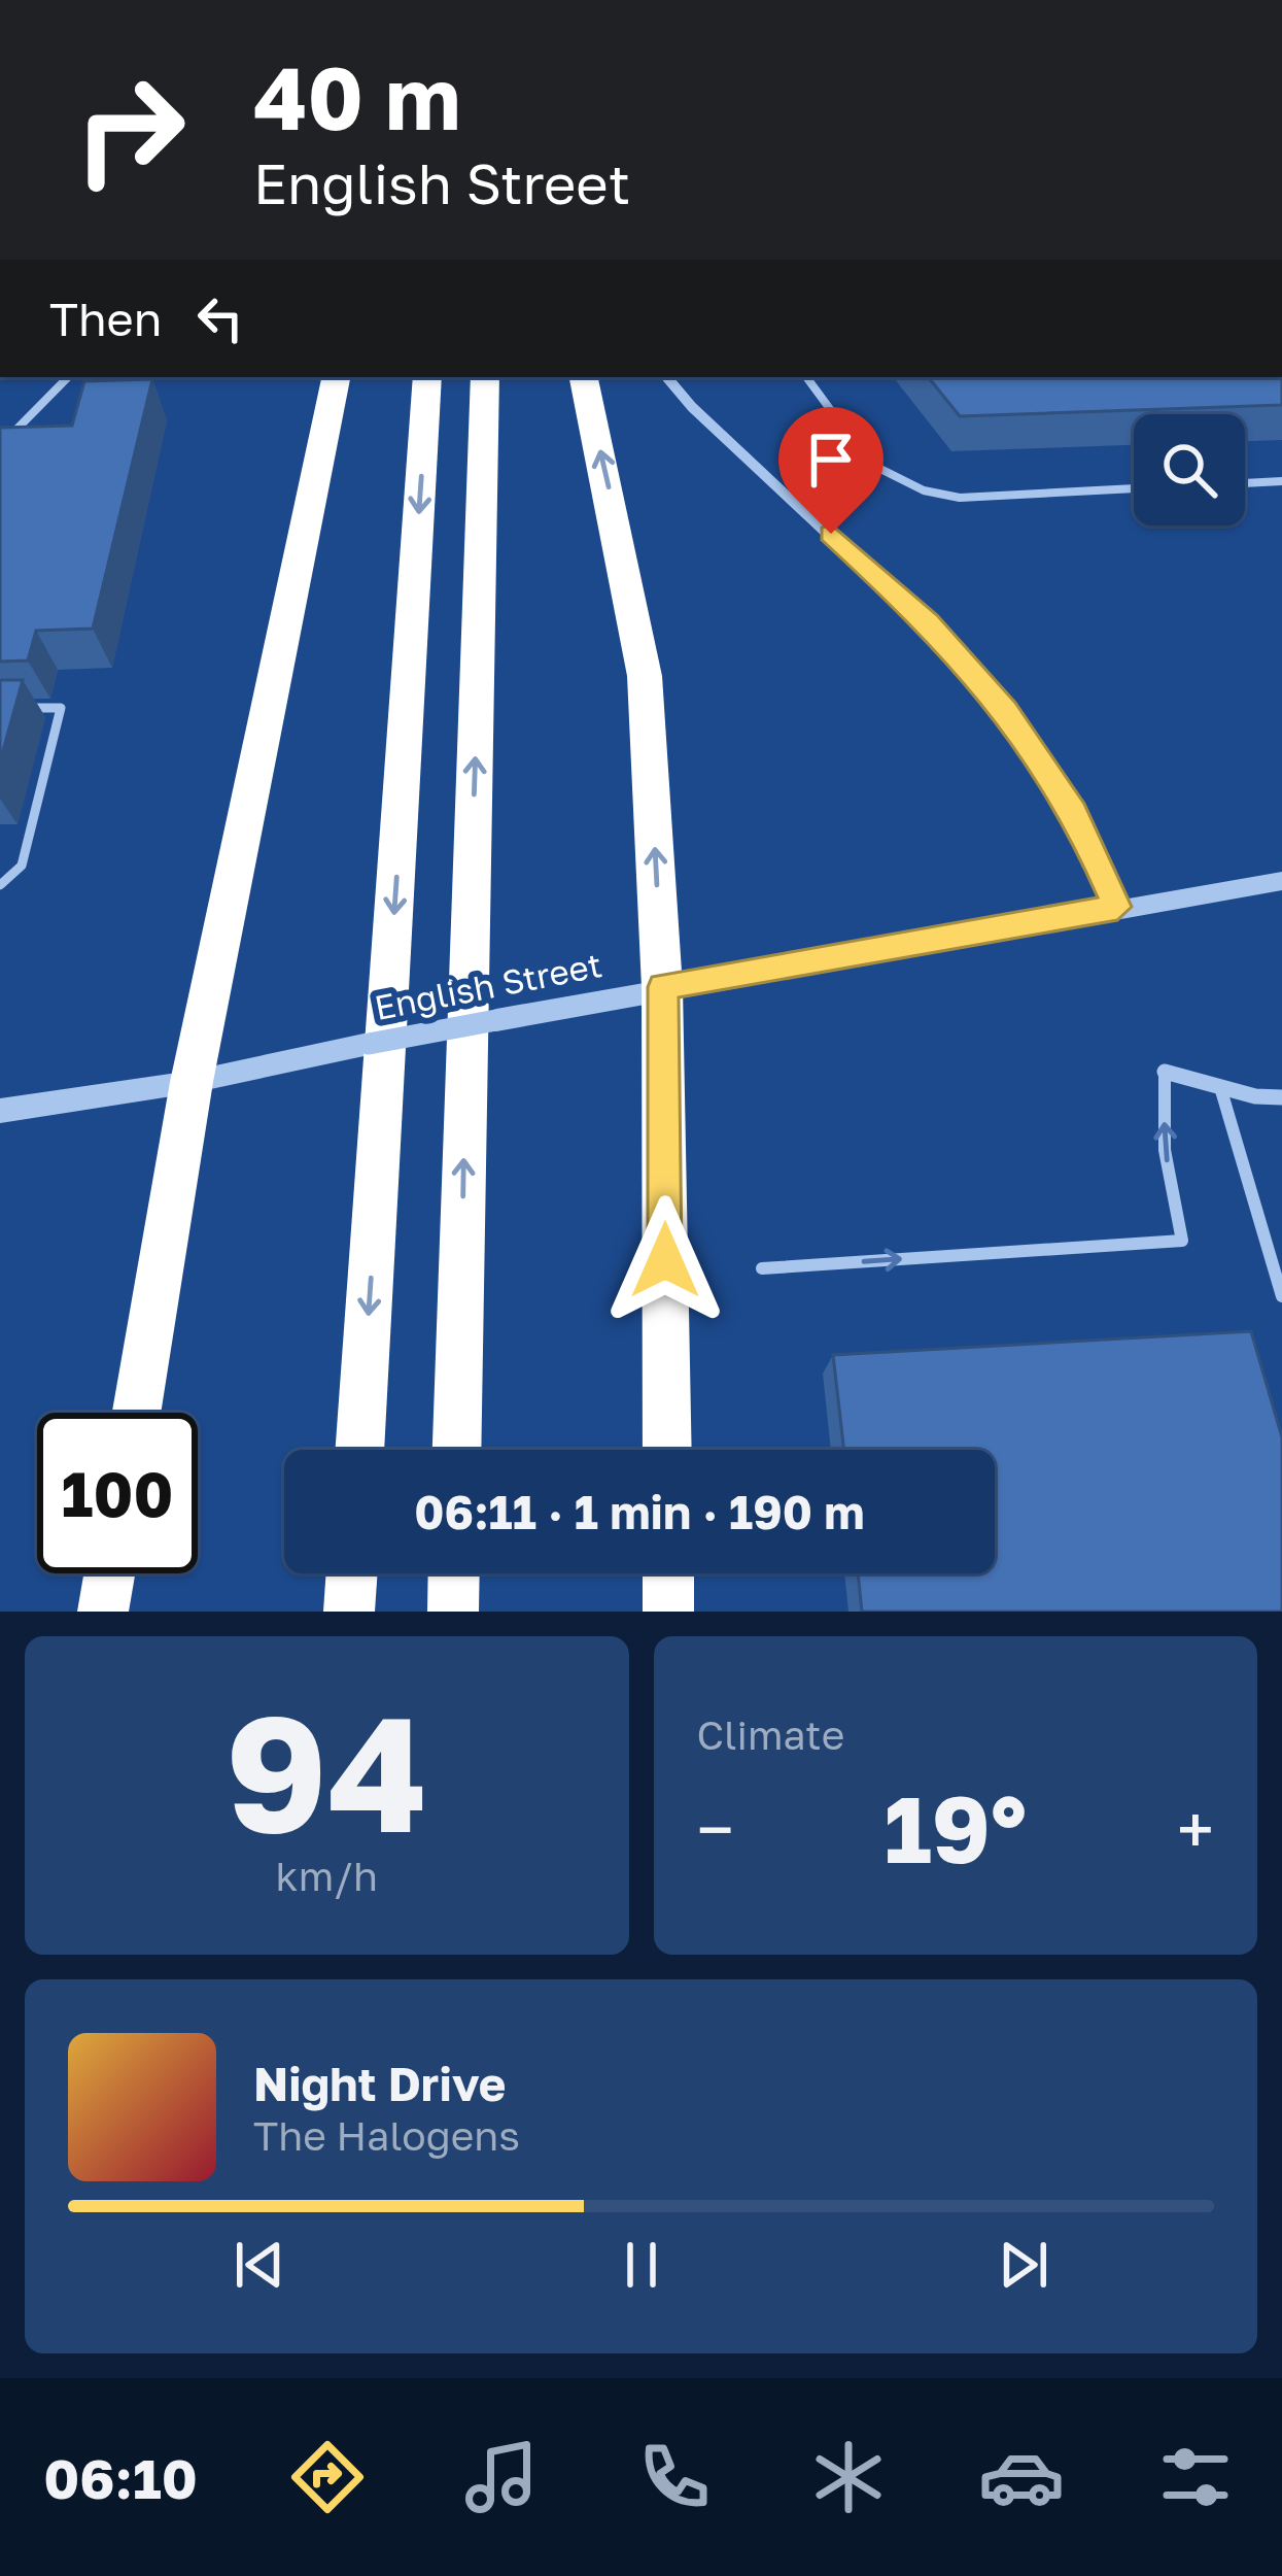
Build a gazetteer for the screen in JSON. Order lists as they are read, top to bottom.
{
  "streets": {
    "street": ["English Street"]
  },
  "page": {
    "turn": ["40 m", "English Street"],
    "then": "Then",
    "limit": "100",
    "trip": "06:11 · 1 min · 190 m",
    "tile": [
      ["94", "km/h"],
      "Climate"
    ],
    "heat": ["−", "19°", "+"],
    "song": ["Night Drive", "The Halogens"],
    "tabs": "06:10"
  }
}
